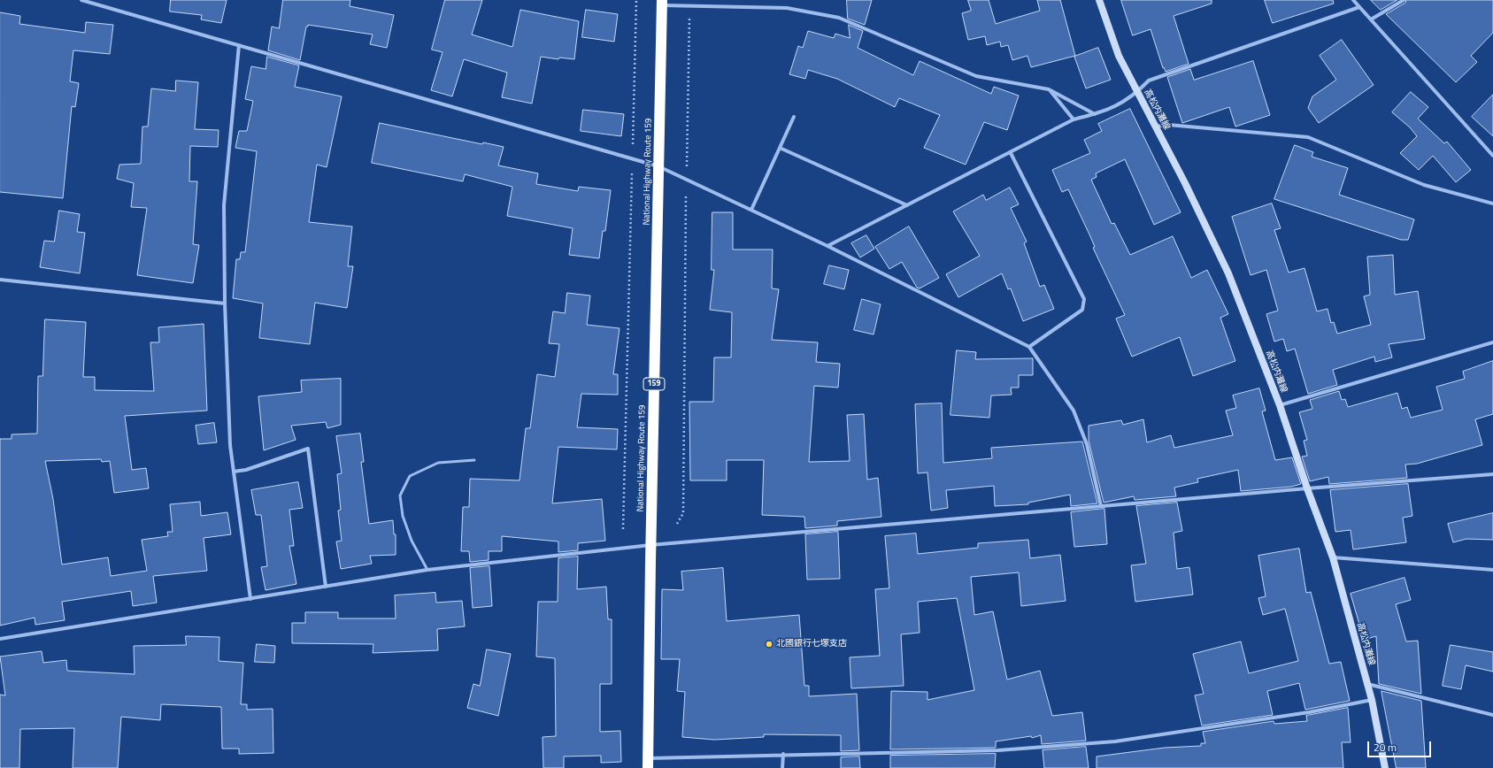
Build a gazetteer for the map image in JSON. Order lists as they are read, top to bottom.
{
  "streets": {
    "highway": ["National Highway Route 159", "159"],
    "main road": ["高松内灘線"]
  },
  "places": ["北國銀行七塚支店"],
  "scale_bar": "20 m"
}
